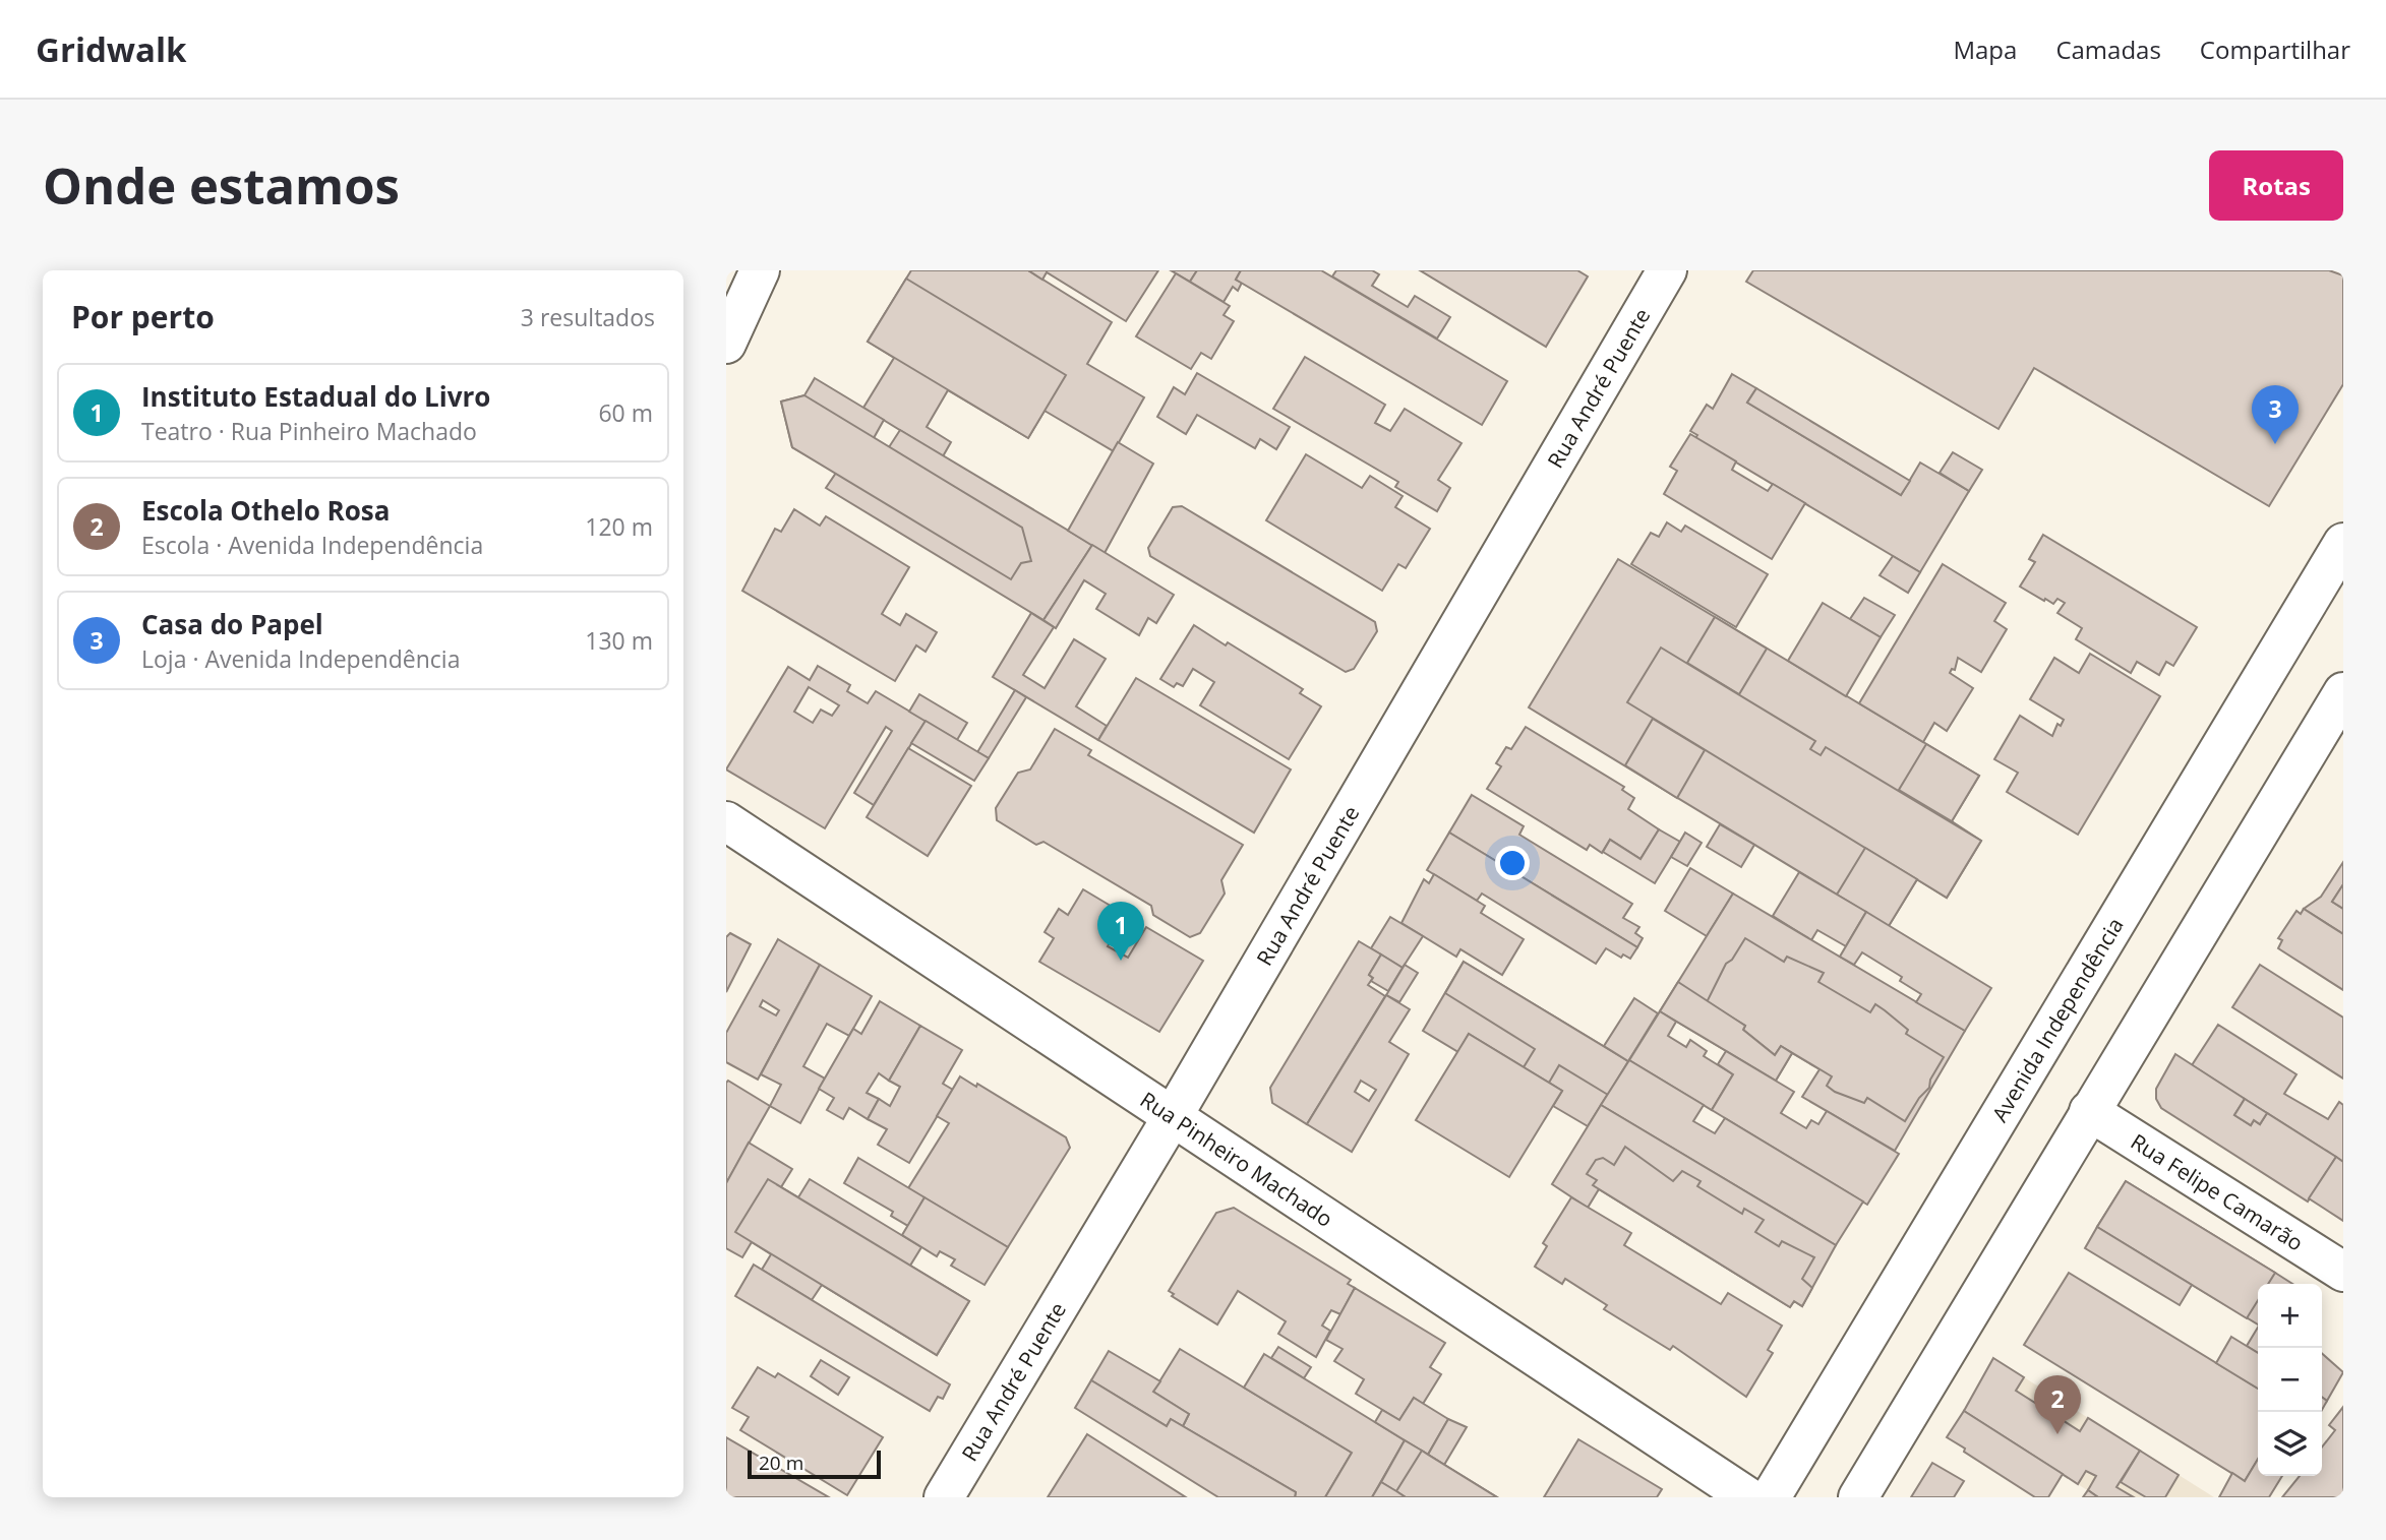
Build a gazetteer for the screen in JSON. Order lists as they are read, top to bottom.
{
  "streets": {
    "street": [
      "Rua André Puente",
      "Avenida Independência",
      "Rua Pinheiro Machado",
      "Rua Felipe Camarão"
    ]
  },
  "crossings": [
    ["Rua André Puente", "Rua Pinheiro Machado"]
  ],
  "scale_bar": "20 m",
  "page": {
    "header": "Gridwalk",
    "nav": ["Mapa", "Camadas", "Compartilhar"],
    "buttons": "Rotas",
    "title": "Onde estamos",
    "heading": ["Por perto", "3 resultados"],
    "list": [
      {
        "mark": "1",
        "name": "Instituto Estadual do Livro",
        "note": "Teatro · Rua Pinheiro Machado",
        "value": "60 m"
      },
      {
        "mark": "2",
        "name": "Escola Othelo Rosa",
        "note": "Escola · Avenida Independência",
        "value": "120 m"
      },
      {
        "mark": "3",
        "name": "Casa do Papel",
        "note": "Loja · Avenida Independência",
        "value": "130 m"
      }
    ],
    "pins": ["3", "1", "2"],
    "map_buttons": ["+", "−"],
    "scale": "20 m"
  }
}
